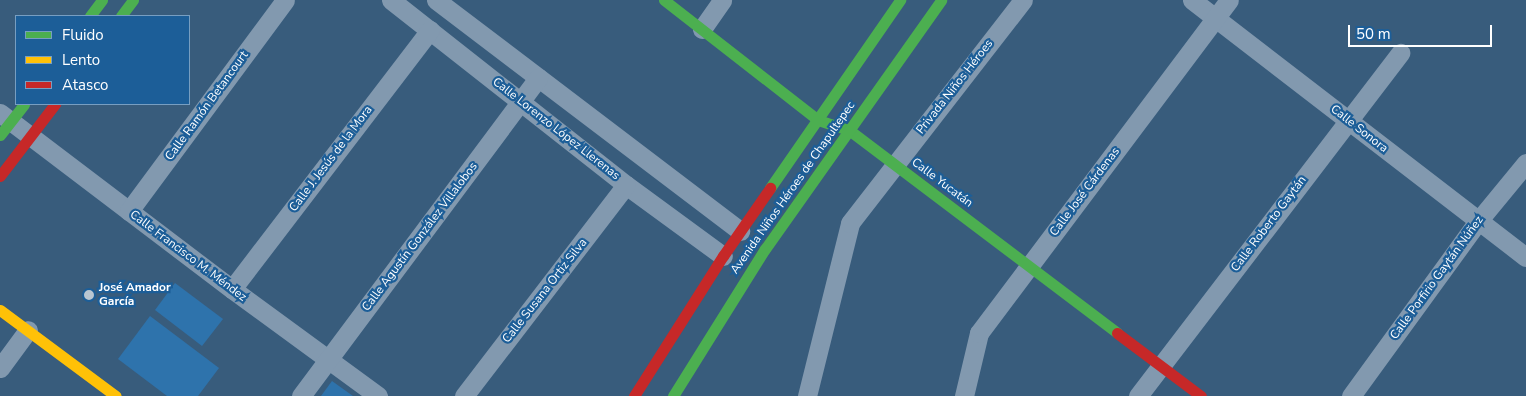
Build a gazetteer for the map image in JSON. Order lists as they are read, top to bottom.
{
  "streets": {
    "street": [
      "Privada Niños Héroes",
      "Calle Ramón Betancourt",
      "Calle Lorenzo López Llerenas",
      "Calle Sonora",
      "Calle J. Jesús de la Mora",
      "Calle Yucatán",
      "Avenida Niños Héroes de Chapultepec",
      "Calle José Cárdenas",
      "Calle Roberto Gaytán",
      "Calle Agustín González Villalobos",
      "Calle Francisco M. Méndez",
      "Calle Porfirio Gaytán Núñez",
      "Calle Susana Ortiz Silva"
    ]
  },
  "crossings": [
    ["Privada Niños Héroes", "Calle Yucatán"],
    ["Calle Ramón Betancourt", "Calle Francisco M. Méndez"],
    ["Calle Lorenzo López Llerenas", "Calle J. Jesús de la Mora"],
    ["Calle Lorenzo López Llerenas", "Avenida Niños Héroes de Chapultepec"],
    ["Calle Lorenzo López Llerenas", "Calle Agustín González Villalobos"],
    ["Calle Lorenzo López Llerenas", "Calle Susana Ortiz Silva"],
    ["Calle Sonora", "Calle José Cárdenas"],
    ["Calle Sonora", "Calle Roberto Gaytán"],
    ["Calle Sonora", "Calle Porfirio Gaytán Núñez"],
    ["Calle J. Jesús de la Mora", "Calle Francisco M. Méndez"],
    ["Calle Yucatán", "Avenida Niños Héroes de Chapultepec"],
    ["Calle Yucatán", "Calle José Cárdenas"],
    ["Calle Yucatán", "Calle Roberto Gaytán"],
    ["Calle Agustín González Villalobos", "Calle Francisco M. Méndez"]
  ],
  "places": ["José Amador García"],
  "legend": ["Fluido", "Lento", "Atasco"],
  "scale_bar": "50 m"
}
